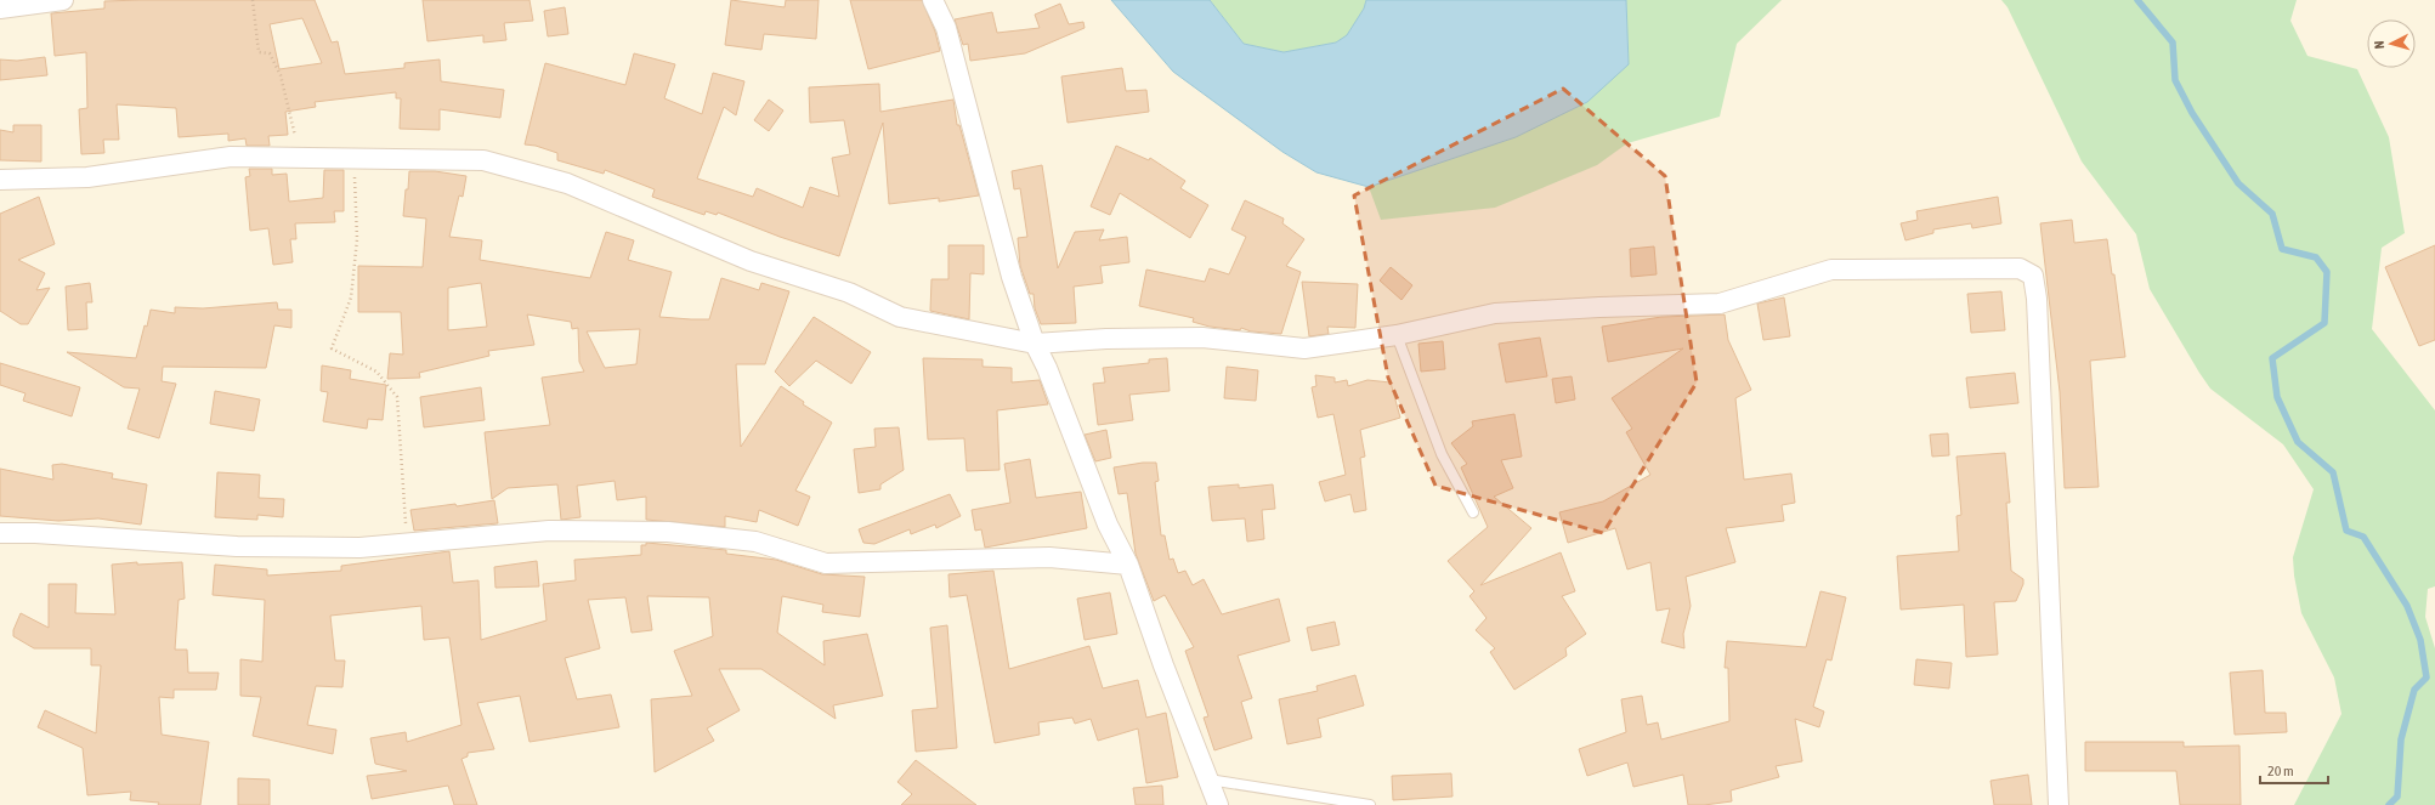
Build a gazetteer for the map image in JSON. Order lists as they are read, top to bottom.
{
  "scale_bar": "20 m",
  "north": "left"
}
